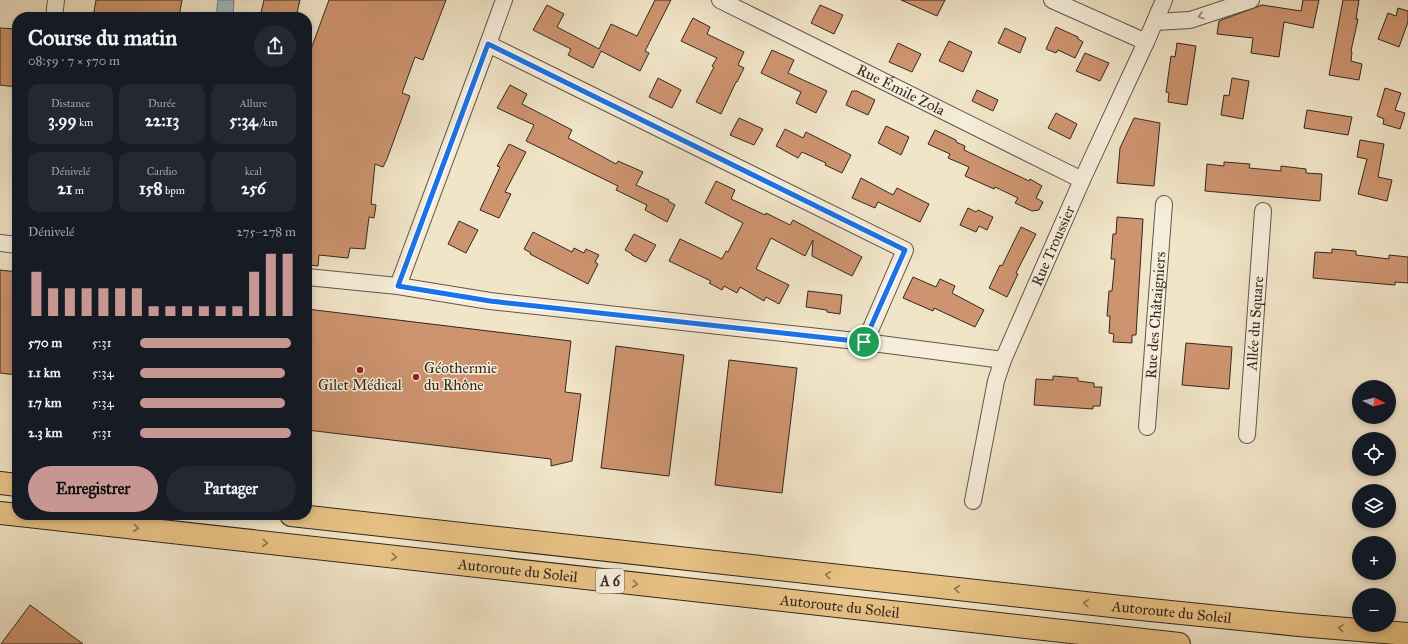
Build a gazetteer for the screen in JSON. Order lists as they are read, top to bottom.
{
  "streets": {
    "highway": ["Autoroute du Soleil", "A 6"],
    "street": [
      "Rue Émile Zola",
      "Rue Troussier",
      "Rue des Châtaigniers",
      "Allée du Square"
    ]
  },
  "crossings": [
    ["Rue Émile Zola", "Rue Troussier"]
  ],
  "places": ["Gilet Médical", "Géothermie du Rhône"],
  "north": "right",
  "page": {
    "heading": ["Course du matin", "08:59 · 7 × 570 m"],
    "stats": [
      ["Distance", "3.99 km"],
      ["Durée", "22:13"],
      ["Allure", "5:34 /km"],
      ["Dénivelé", "21 m"],
      ["Cardio", "158 bpm"],
      ["kcal", "256"]
    ],
    "chart": ["Dénivelé", "275–278 m"],
    "list": [
      {
        "name": "570 m",
        "note": "5:31"
      },
      {
        "name": "1.1 km",
        "note": "5:34"
      },
      {
        "name": "1.7 km",
        "note": "5:34"
      },
      {
        "name": "2.3 km",
        "note": "5:31"
      }
    ],
    "map_buttons": ["+", "−"],
    "buttons": ["Enregistrer", "Partager"]
  }
}
